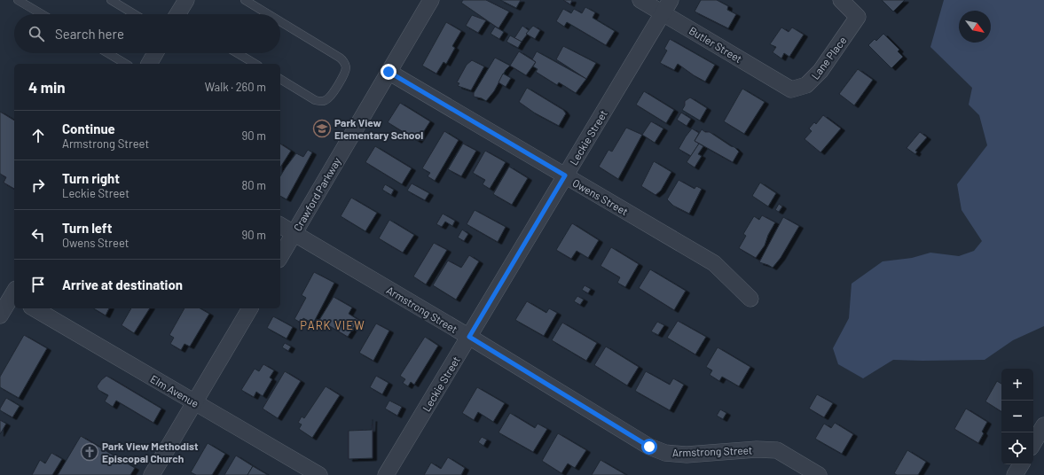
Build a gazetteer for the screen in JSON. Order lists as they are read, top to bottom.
{
  "streets": {
    "street": [
      "Butler Street",
      "Lane Place",
      "Leckie Street",
      "Crawford Parkway",
      "Owens Street",
      "Armstrong Street",
      "Elm Avenue"
    ]
  },
  "crossings": [
    ["Butler Street", "Lane Place"],
    ["Butler Street", "Leckie Street"],
    ["Leckie Street", "Owens Street"],
    ["Leckie Street", "Armstrong Street"],
    ["Crawford Parkway", "Owens Street"],
    ["Crawford Parkway", "Armstrong Street"]
  ],
  "districts": ["PARK VIEW"],
  "places": {
    "school or university": ["Park View Elementary School"],
    "church": ["Park View Methodist Episcopal Church"]
  },
  "north": "bottom right",
  "page": {
    "search": "Search here",
    "heading": ["4 min", "Walk · 260 m"],
    "list": [
      ["Continue", "Armstrong Street", "90 m"],
      ["Turn right", "Leckie Street", "80 m"],
      ["Turn left", "Owens Street", "90 m"],
      "Arrive at destination"
    ],
    "map_buttons": ["+", "−"]
  }
}
